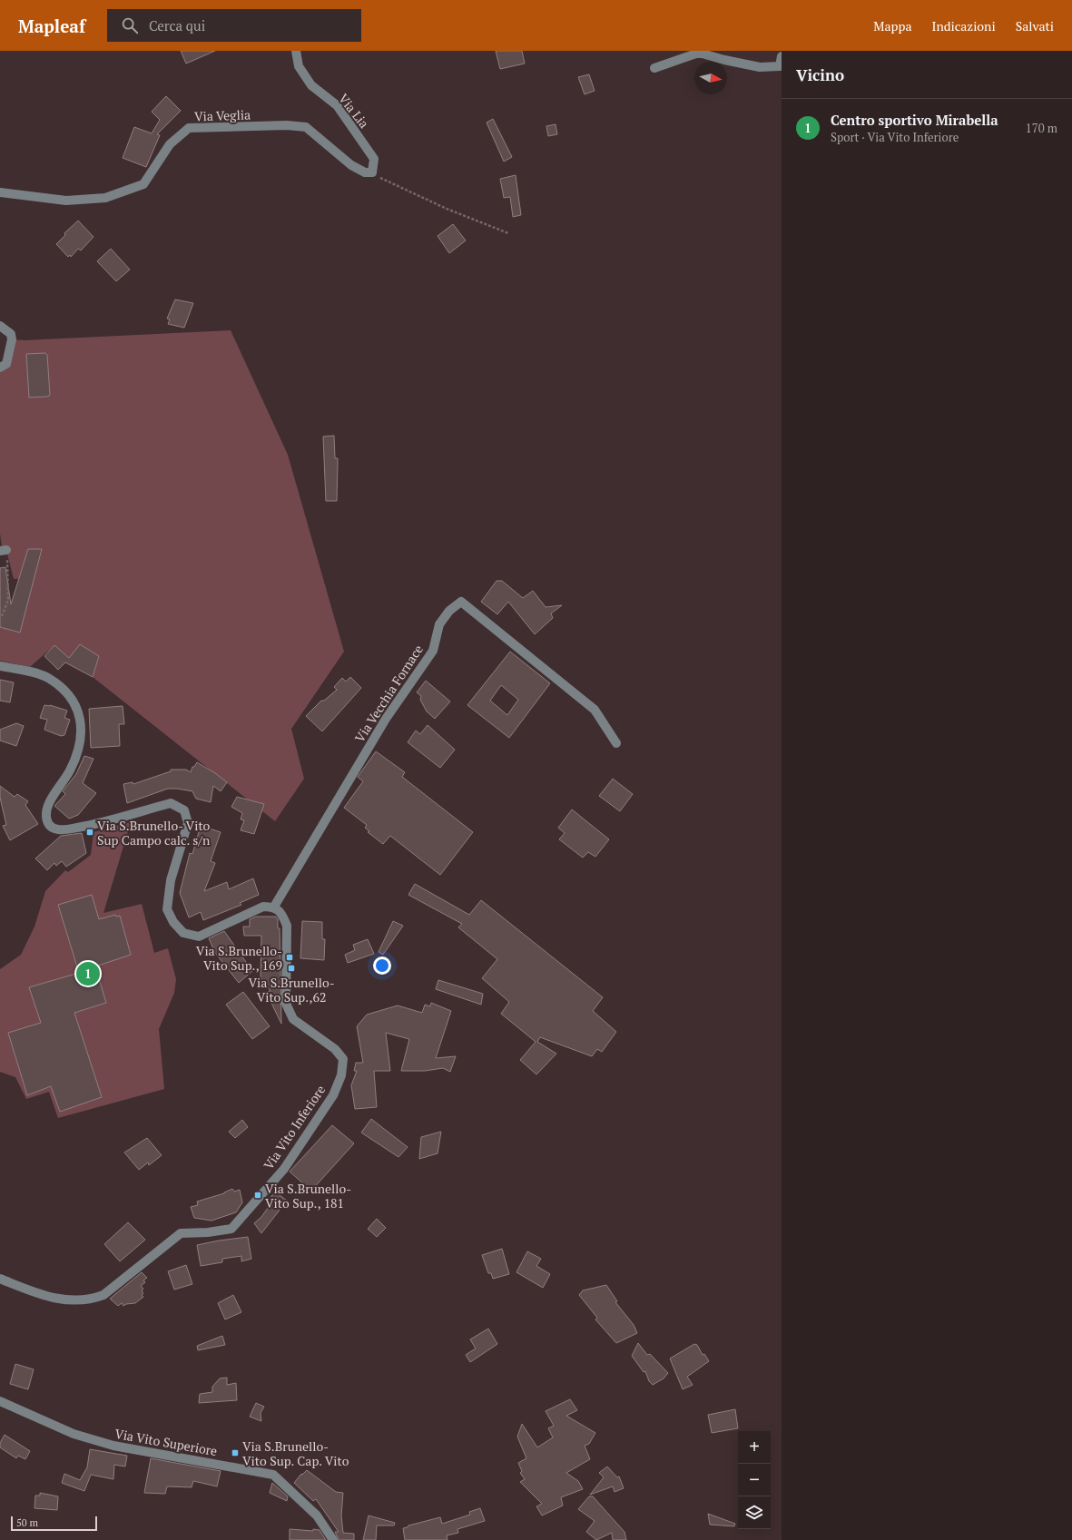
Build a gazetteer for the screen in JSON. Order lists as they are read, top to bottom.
{
  "streets": {
    "street": [
      "Via Lia",
      "Via Veglia",
      "Via Vecchia Fornace",
      "Via Vito Inferiore",
      "Via Vito Superiore"
    ]
  },
  "crossings": [
    ["Via Lia", "Via Veglia"],
    ["Via Vecchia Fornace", "Via Vito Inferiore"]
  ],
  "places": {
    "transit": [
      "Via S.Brunello- Vito Sup Campo calc. s/n",
      "Via S.Brunello- Vito Sup., 169",
      "Via S.Brunello- Vito Sup.,62",
      "Via S.Brunello- Vito Sup., 181",
      "Via S.Brunello- Vito Sup. Cap. Vito"
    ]
  },
  "scale_bar": "50 m",
  "north": "right",
  "page": {
    "header": "Mapleaf",
    "search": "Cerca qui",
    "nav": ["Mappa", "Indicazioni", "Salvati"],
    "heading": "Vicino",
    "list": [
      {
        "mark": "1",
        "name": "Centro sportivo Mirabella",
        "note": "Sport · Via Vito Inferiore",
        "value": "170 m"
      }
    ],
    "pins": "1",
    "map_buttons": ["+", "−"],
    "scale": "50 m"
  }
}
